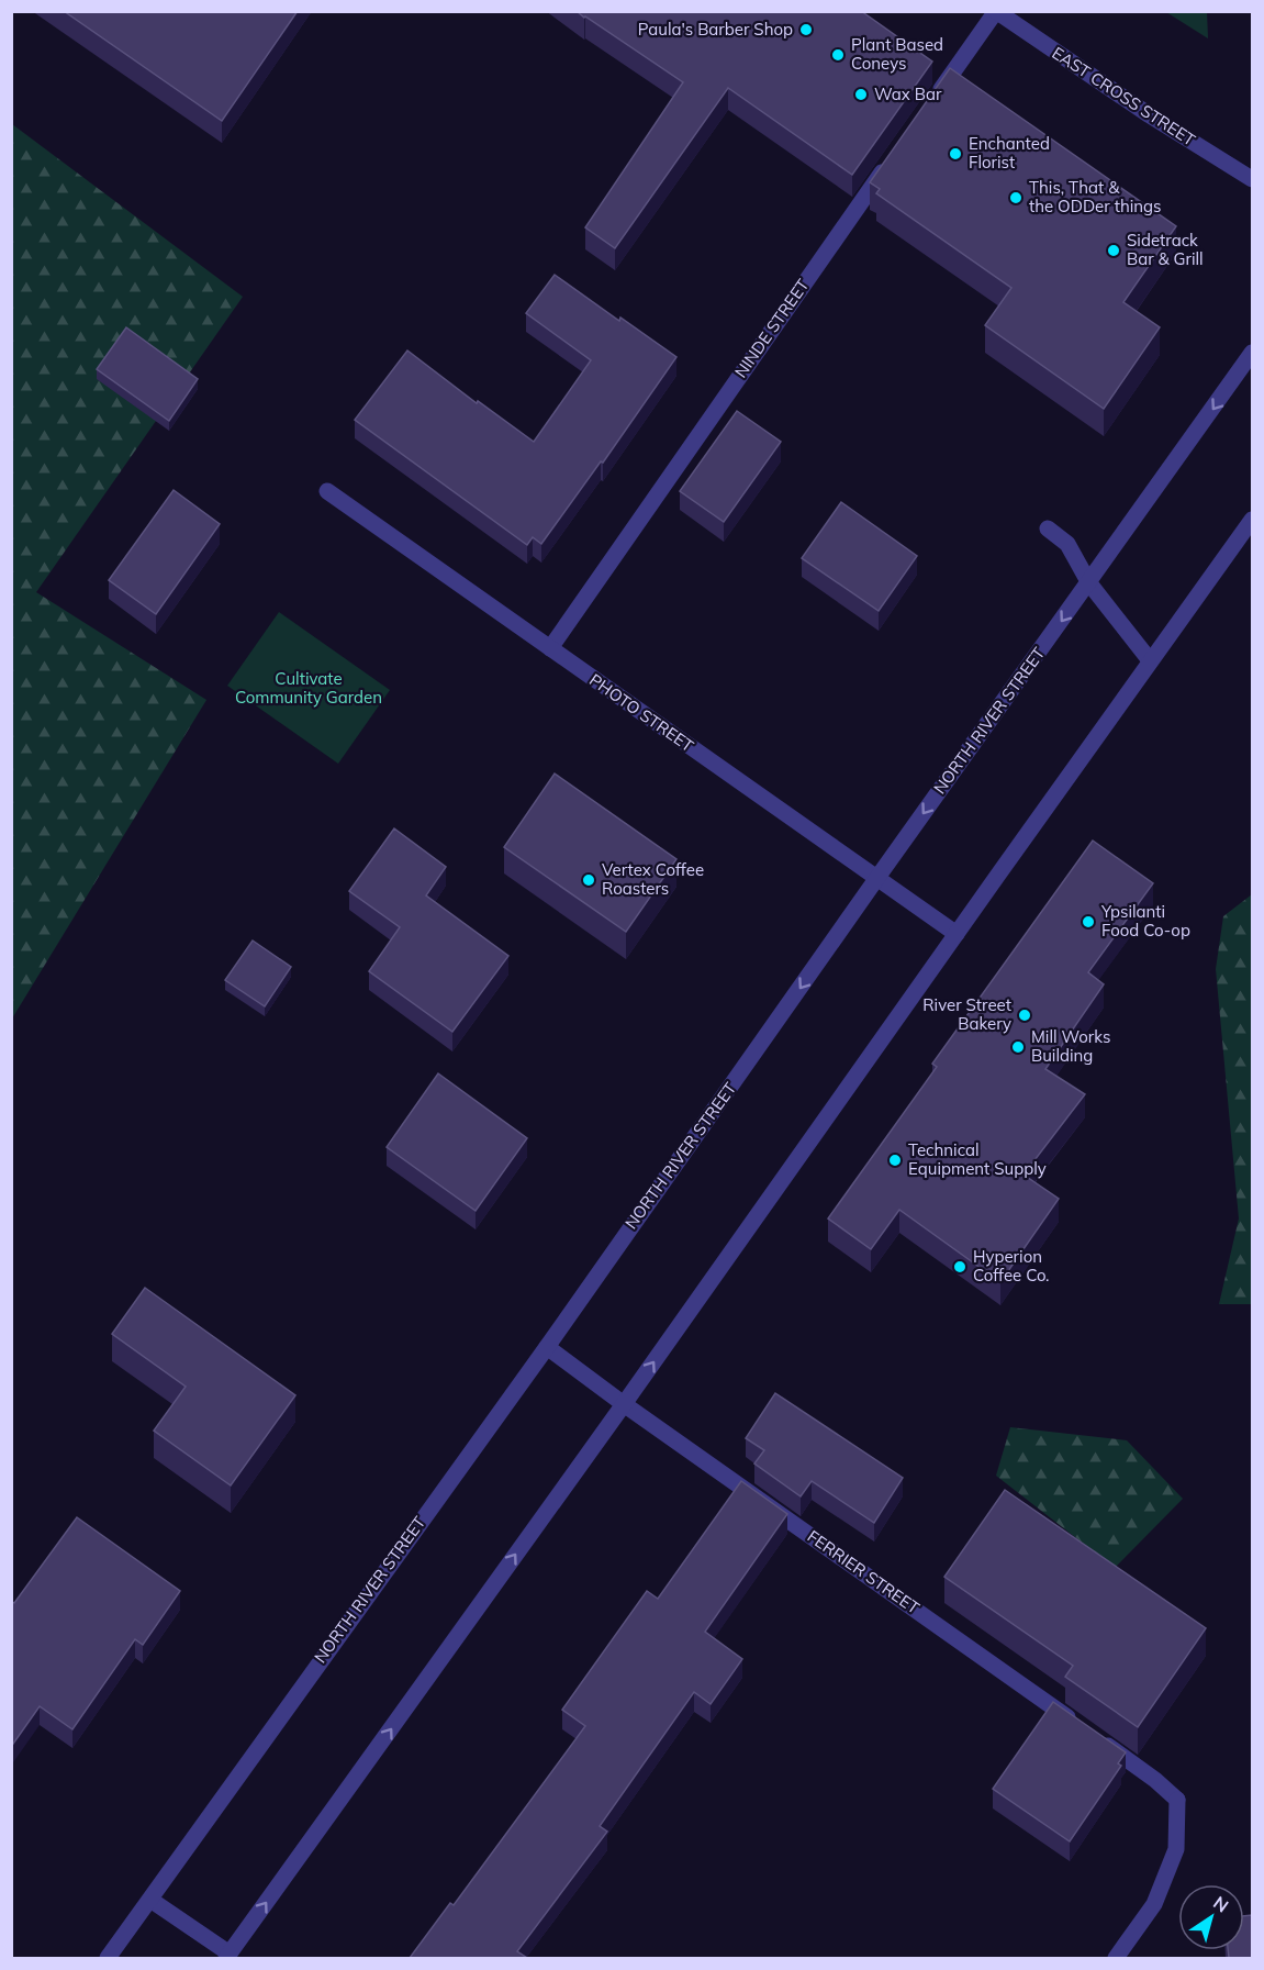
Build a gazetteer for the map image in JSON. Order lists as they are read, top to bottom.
{
  "streets": {
    "street": [
      "EAST CROSS STREET",
      "NINDE STREET",
      "PHOTO STREET",
      "NORTH RIVER STREET",
      "FERRIER STREET"
    ]
  },
  "crossings": [
    ["NINDE STREET", "PHOTO STREET"],
    ["PHOTO STREET", "NORTH RIVER STREET"],
    ["NORTH RIVER STREET", "FERRIER STREET"]
  ],
  "parks": ["Cultivate Community Garden"],
  "places": [
    "Paula's Barber Shop",
    "Plant Based Coneys",
    "Wax Bar",
    "Enchanted Florist",
    "This, That & the ODDer things",
    "Sidetrack Bar & Grill",
    "Vertex Coffee Roasters",
    "Ypsilanti Food Co-op",
    "River Street Bakery",
    "Mill Works Building",
    "Technical Equipment Supply",
    "Hyperion Coffee Co."
  ],
  "north": "top right"
}
